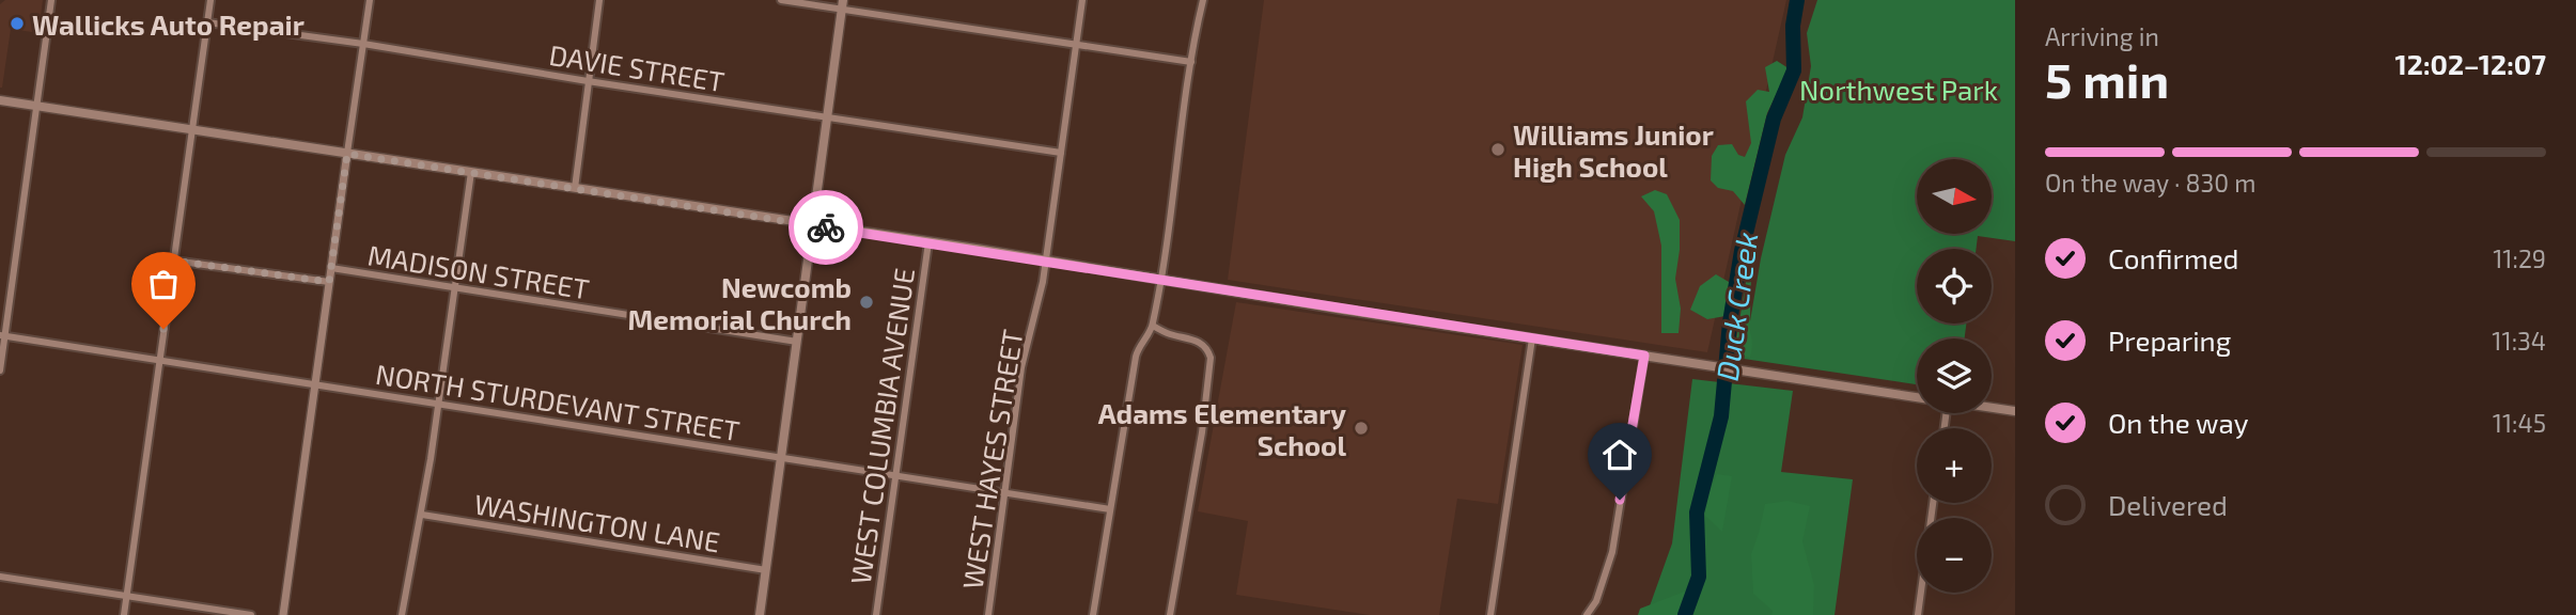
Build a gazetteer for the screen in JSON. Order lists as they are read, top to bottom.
{
  "streets": {
    "street": [
      "DAVIE STREET",
      "MADISON STREET",
      "NORTH STURDEVANT STREET",
      "WEST COLUMBIA AVENUE",
      "WEST HAYES STREET",
      "WASHINGTON LANE"
    ]
  },
  "crossings": [
    ["DAVIE STREET", "WEST HAYES STREET"],
    ["NORTH STURDEVANT STREET", "WEST COLUMBIA AVENUE"],
    ["NORTH STURDEVANT STREET", "WEST HAYES STREET"]
  ],
  "water": ["Duck Creek"],
  "parks": ["Northwest Park"],
  "places": [
    "Wallicks Auto Repair",
    "Williams Junior High School",
    "Newcomb Memorial Church",
    "Adams Elementary School"
  ],
  "north": "right",
  "page": {
    "heading": ["5 min", "Arriving in", "12:02–12:07"],
    "bar": "On the way · 830 m",
    "map_buttons": ["+", "−"],
    "list": [
      ["Confirmed", "11:29"],
      ["Preparing", "11:34"],
      ["On the way", "11:45"],
      "Delivered"
    ]
  }
}
